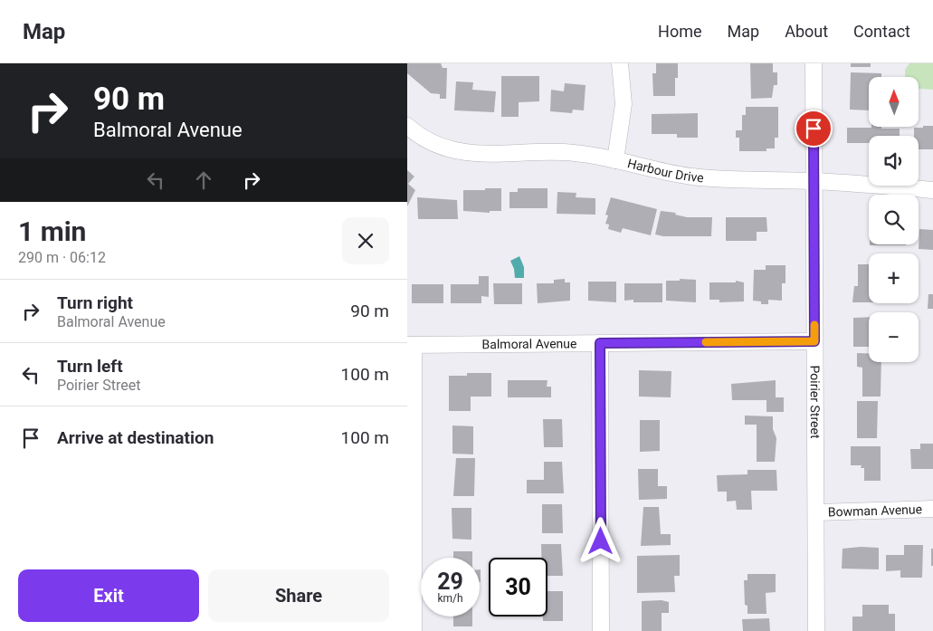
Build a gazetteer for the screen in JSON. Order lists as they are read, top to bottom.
{
  "streets": {
    "street": [
      "Harbour Drive",
      "Balmoral Avenue",
      "Poirier Street",
      "Bowman Avenue"
    ]
  },
  "crossings": [
    ["Harbour Drive", "Poirier Street"],
    ["Balmoral Avenue", "Poirier Street"],
    ["Poirier Street", "Bowman Avenue"]
  ],
  "north": "top",
  "page": {
    "header": "Map",
    "nav": [
      "Home",
      "Map",
      "About",
      "Contact"
    ],
    "turn": ["90 m", "Balmoral Avenue"],
    "map_buttons": ["+", "−"],
    "heading": ["1 min", "290 m · 06:12"],
    "list": [
      {
        "name": "Turn right",
        "note": "Balmoral Avenue",
        "value": "90 m"
      },
      {
        "name": "Turn left",
        "note": "Poirier Street",
        "value": "100 m"
      },
      {
        "name": "Arrive at destination",
        "value": "100 m"
      }
    ],
    "speed": "29 km/h",
    "limit": "30",
    "buttons": ["Exit", "Share"]
  }
}
